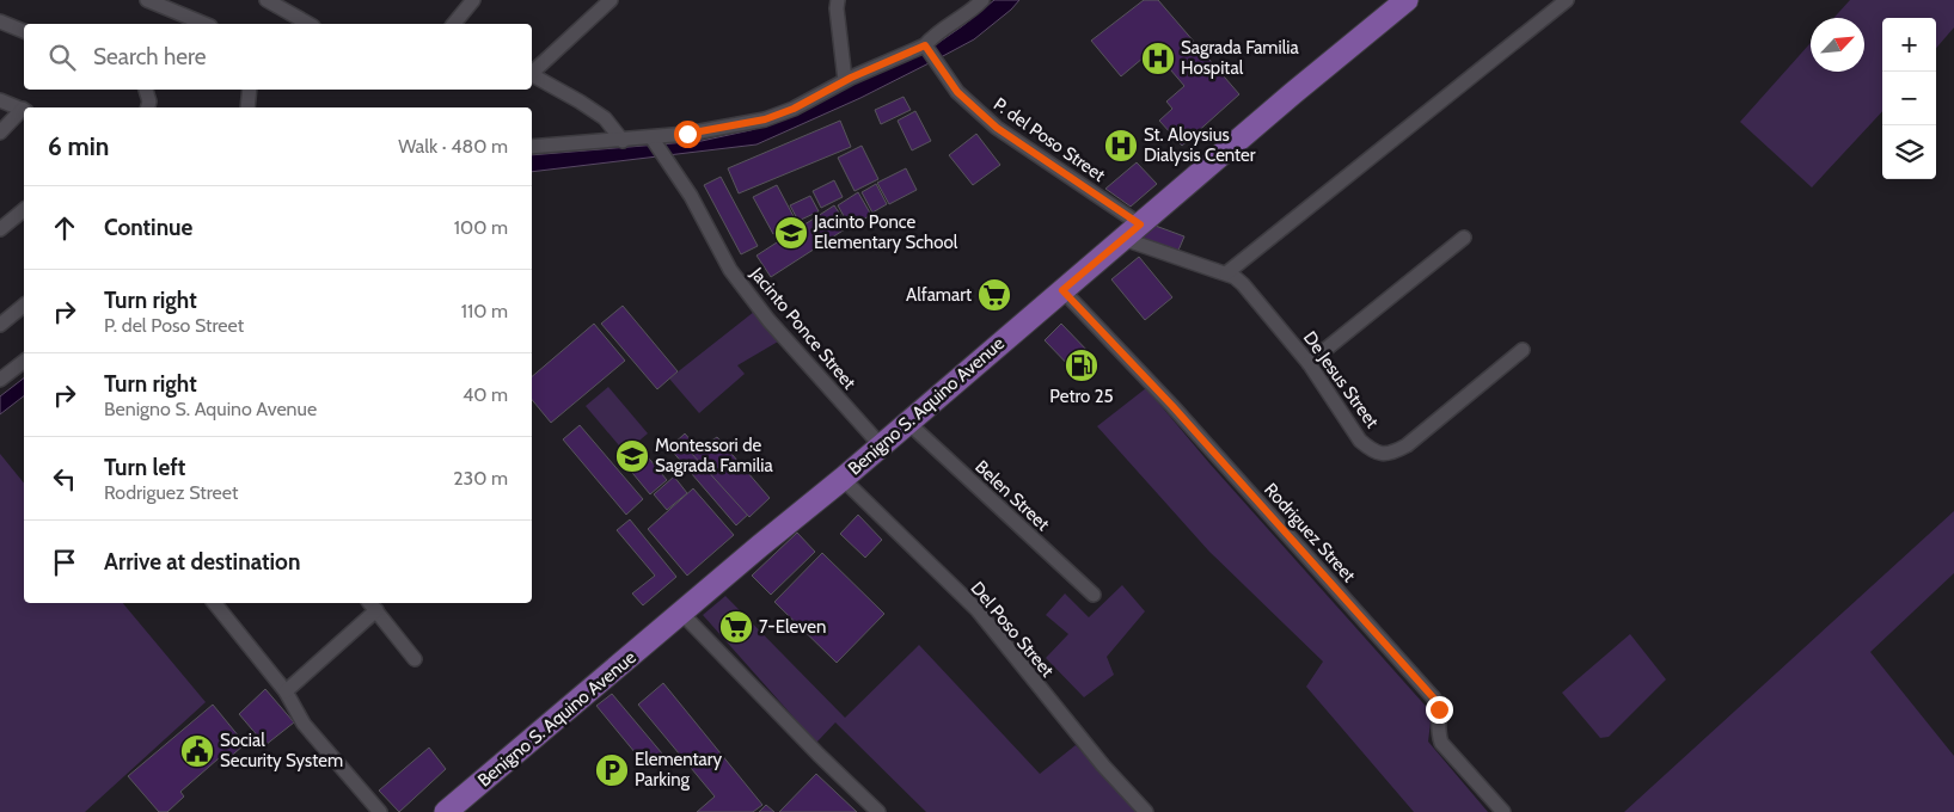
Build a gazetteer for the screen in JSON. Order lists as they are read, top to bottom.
{
  "streets": {
    "main road": ["Benigno S. Aquino Avenue"],
    "street": [
      "P. del Poso Street",
      "Jacinto Ponce Street",
      "De Jesus Street",
      "Belen Street",
      "Rodriguez Street",
      "Del Poso Street"
    ]
  },
  "crossings": [
    ["P. del Poso Street", "De Jesus Street"],
    ["P. del Poso Street", "Benigno S. Aquino Avenue"],
    ["Jacinto Ponce Street", "Benigno S. Aquino Avenue"],
    ["De Jesus Street", "Benigno S. Aquino Avenue"],
    ["Benigno S. Aquino Avenue", "Belen Street"],
    ["Benigno S. Aquino Avenue", "Rodriguez Street"],
    ["Benigno S. Aquino Avenue", "Del Poso Street"]
  ],
  "places": {
    "hospital": ["Sagrada Familia Hospital", "St. Aloysius Dialysis Center"],
    "school or university": ["Jacinto Ponce Elementary School", "Montessori de Sagrada Familia"],
    "supermarket": ["Alfamart", "7-Eleven"],
    "fuel station": ["Petro 25"],
    "public building": ["Social Security System"],
    "parking": ["Elementary Parking"]
  },
  "north": "top right",
  "page": {
    "map_buttons": ["+", "−"],
    "search": "Search here",
    "heading": ["6 min", "Walk · 480 m"],
    "list": [
      ["Continue", "100 m"],
      ["Turn right", "P. del Poso Street", "110 m"],
      ["Turn right", "Benigno S. Aquino Avenue", "40 m"],
      ["Turn left", "Rodriguez Street", "230 m"],
      "Arrive at destination"
    ]
  }
}
